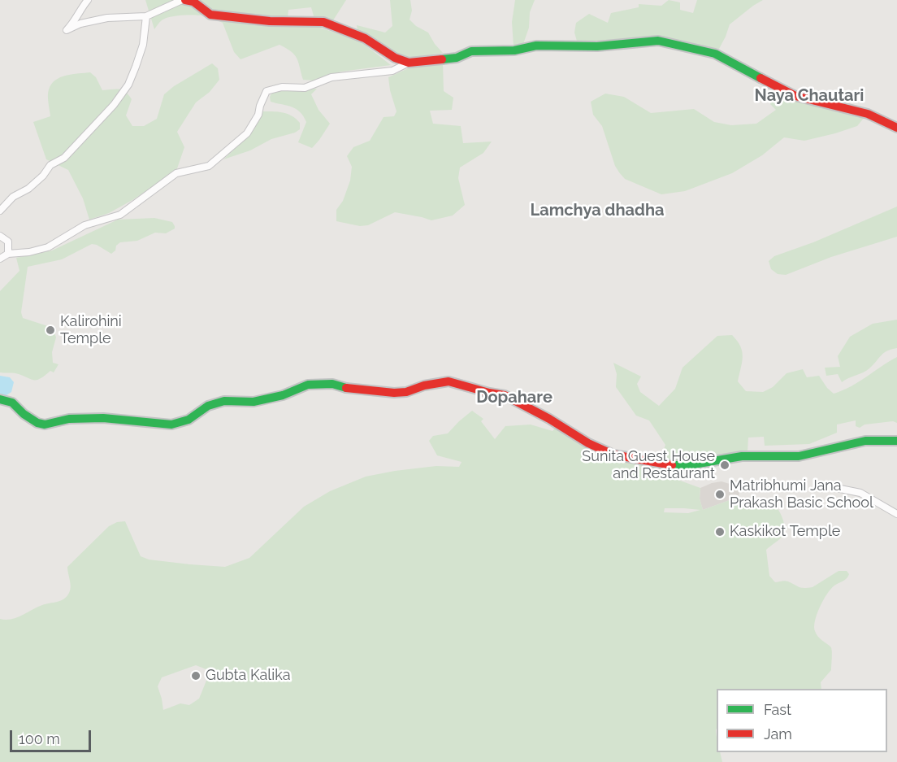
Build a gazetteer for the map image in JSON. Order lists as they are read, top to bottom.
{
  "districts": ["Naya Chautari", "Lamchya dhadha", "Dopahare"],
  "places": [
    "Kalirohini Temple",
    "Sunita Guest House and Restaurant",
    "Matribhumi Jana Prakash Basic School",
    "Kaskikot Temple",
    "Gubta Kalika"
  ],
  "legend": ["Fast", "Jam"],
  "scale_bar": "100 m"
}
